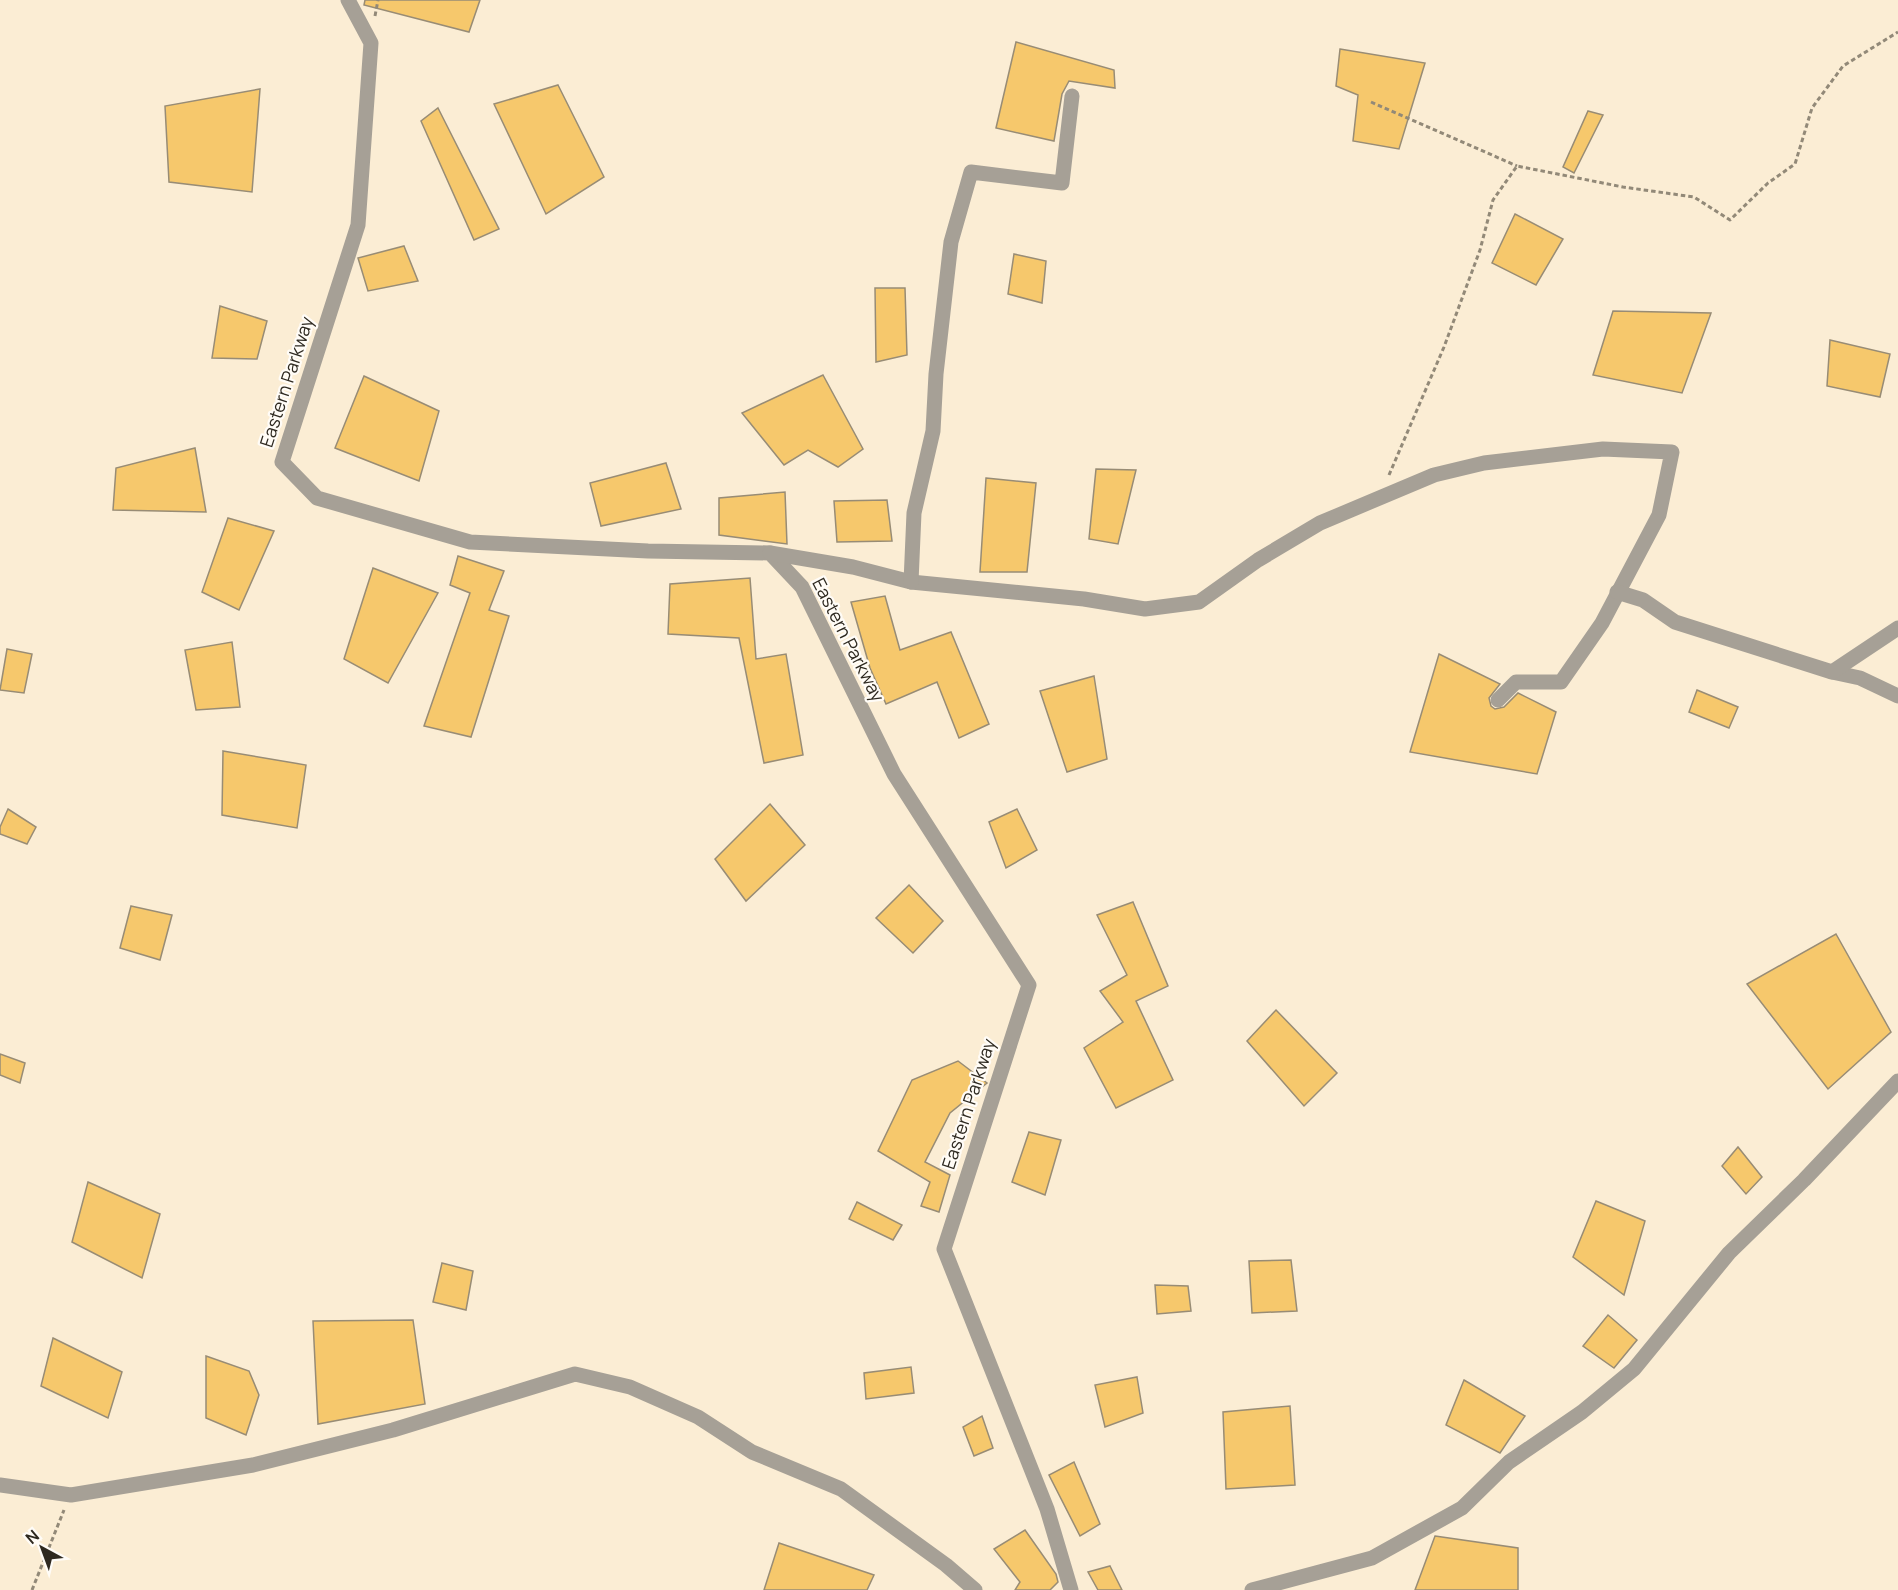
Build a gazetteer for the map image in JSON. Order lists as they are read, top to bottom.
{
  "streets": {
    "street": ["Eastern Parkway"]
  },
  "north": "top left"
}
